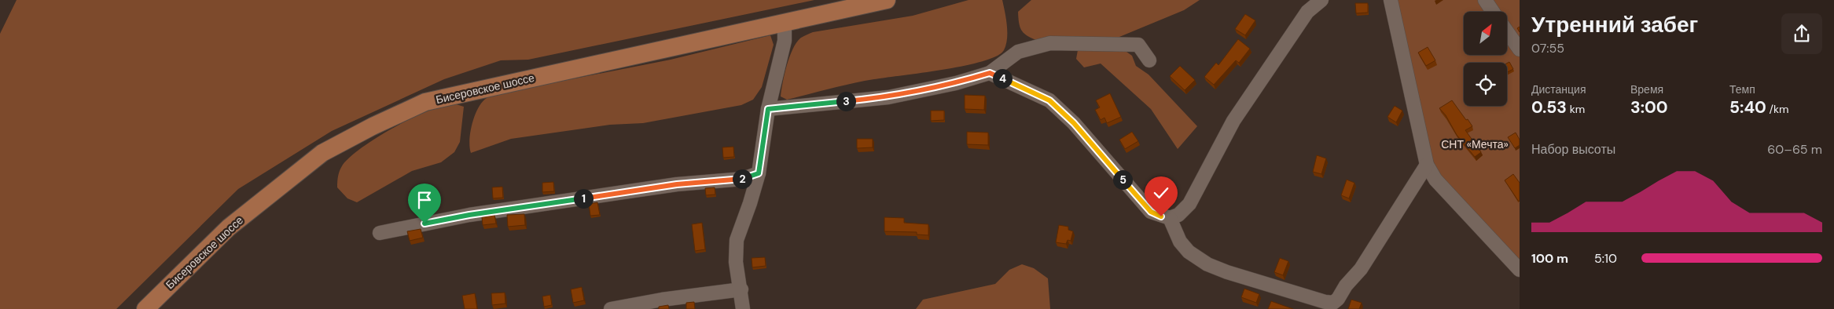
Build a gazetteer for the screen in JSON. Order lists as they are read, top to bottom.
{
  "streets": {
    "main road": ["Бисеровское шоссе"]
  },
  "parks": ["СНТ «Мечта»"],
  "north": "top right",
  "page": {
    "heading": ["Утренний забег", "07:55"],
    "stats": [
      ["Дистанция", "0.53 km"],
      ["Время", "3:00"],
      ["Темп", "5:40 /km"]
    ],
    "pins": [
      "4",
      "3",
      "2",
      "5",
      "1"
    ],
    "chart": ["Набор высоты", "60–65 m"],
    "list": [
      {
        "name": "100 m",
        "note": "5:10"
      }
    ]
  }
}
